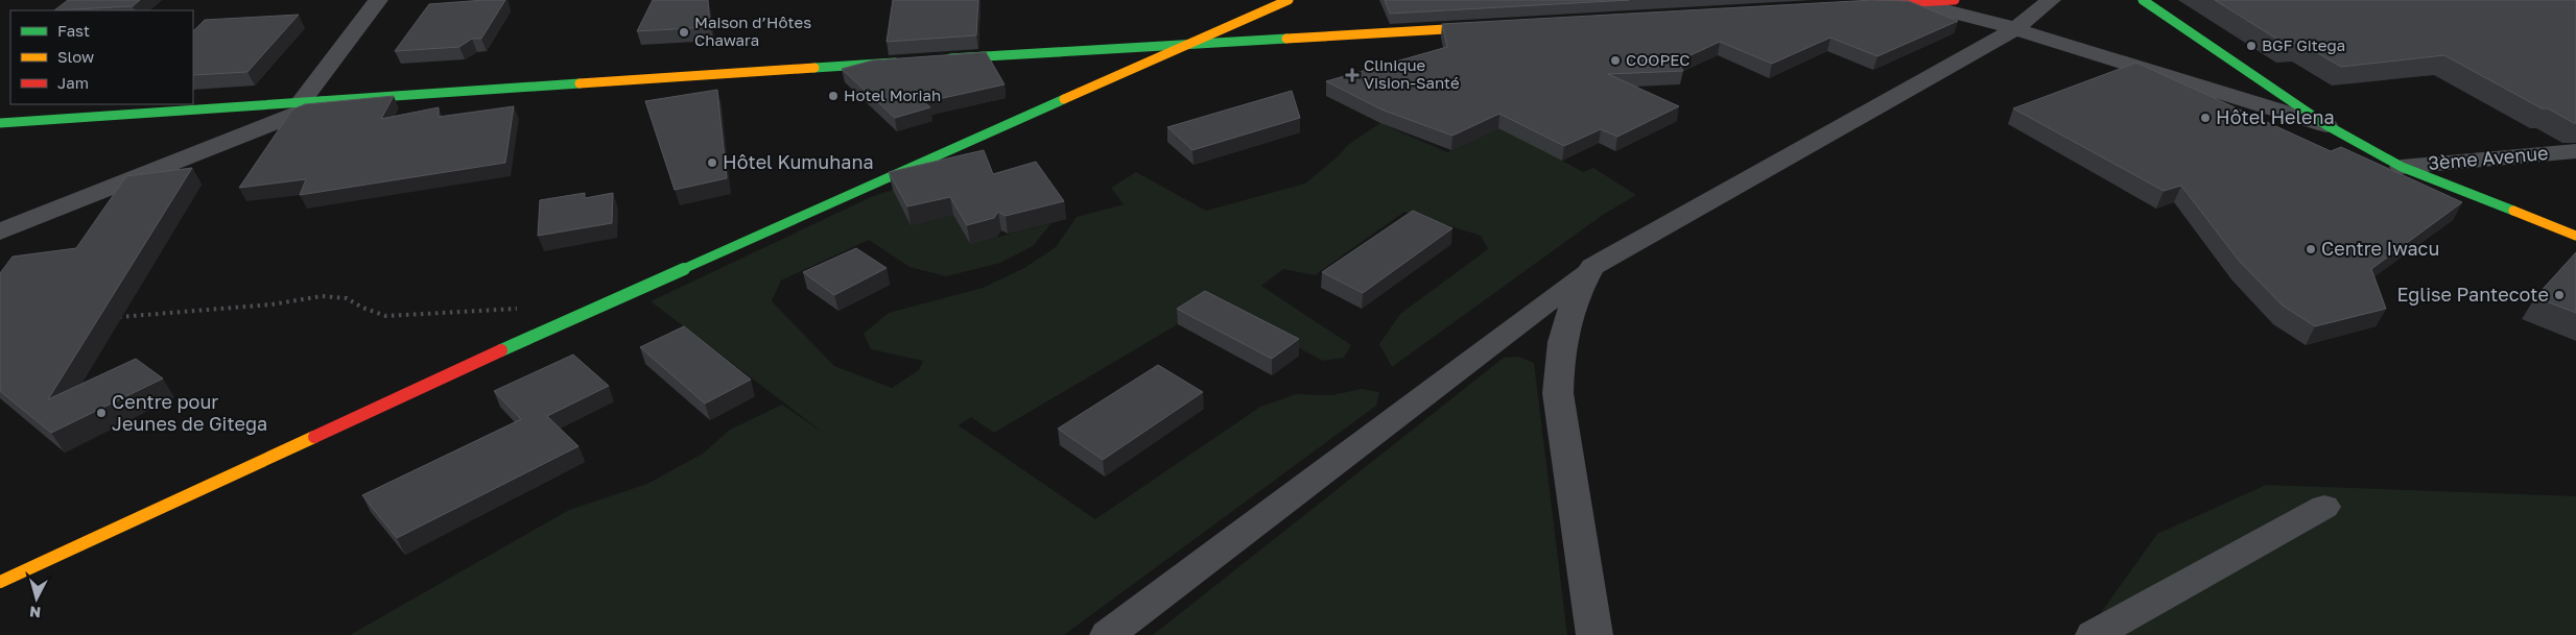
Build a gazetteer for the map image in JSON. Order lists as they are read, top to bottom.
{
  "streets": {
    "street": ["3ème Avenue"]
  },
  "places": {
    "other": [
      "Maison d’Hôtes Chawara",
      "BGF Gitega",
      "COOPEC",
      "Hotel Moriah",
      "Hôtel Helena",
      "Hôtel Kumuhana",
      "Centre Iwacu",
      "Eglise Pantecote",
      "Centre pour Jeunes de Gitega"
    ],
    "health": ["Clinique Vision-Santé"]
  },
  "legend": ["Fast", "Slow", "Jam"],
  "north": "bottom"
}
